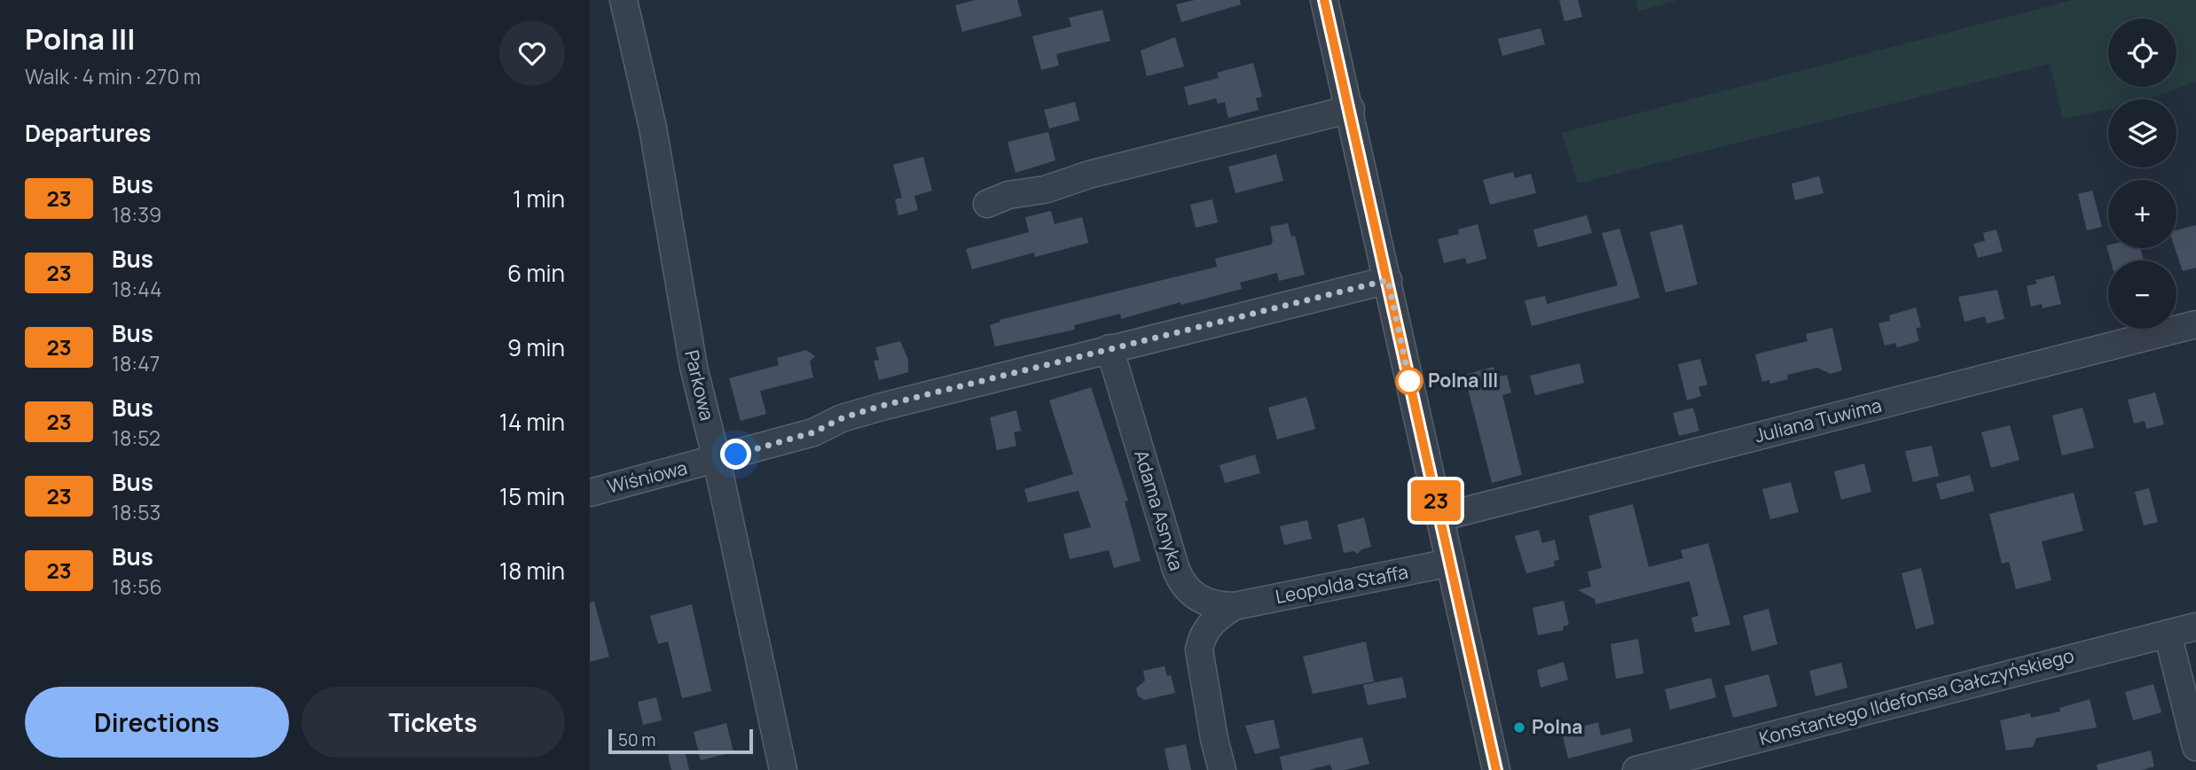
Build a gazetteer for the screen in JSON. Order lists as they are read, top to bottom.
{
  "streets": {
    "street": [
      "Parkowa",
      "Juliana Tuwima",
      "Wiśniowa",
      "Adama Asnyka",
      "Leopolda Staffa",
      "Konstantego Ildefonsa Gałczyńskiego"
    ]
  },
  "crossings": [
    ["Parkowa", "Wiśniowa"],
    ["Wiśniowa", "Adama Asnyka"],
    ["Adama Asnyka", "Leopolda Staffa"]
  ],
  "places": ["Polna III", "Polna"],
  "lines": ["bus line 23"],
  "scale_bar": "50 m",
  "page": {
    "heading": [
      ["Polna III", "Walk · 4 min · 270 m"],
      "Departures"
    ],
    "on_map": "23",
    "map_buttons": ["+", "−"],
    "list": [
      {
        "mark": "23",
        "name": "Bus",
        "note": "18:39",
        "value": "1 min"
      },
      {
        "mark": "23",
        "name": "Bus",
        "note": "18:44",
        "value": "6 min"
      },
      {
        "mark": "23",
        "name": "Bus",
        "note": "18:47",
        "value": "9 min"
      },
      {
        "mark": "23",
        "name": "Bus",
        "note": "18:52",
        "value": "14 min"
      },
      {
        "mark": "23",
        "name": "Bus",
        "note": "18:53",
        "value": "15 min"
      },
      {
        "mark": "23",
        "name": "Bus",
        "note": "18:56",
        "value": "18 min"
      }
    ],
    "buttons": ["Directions", "Tickets"],
    "scale": "50 m"
  }
}
